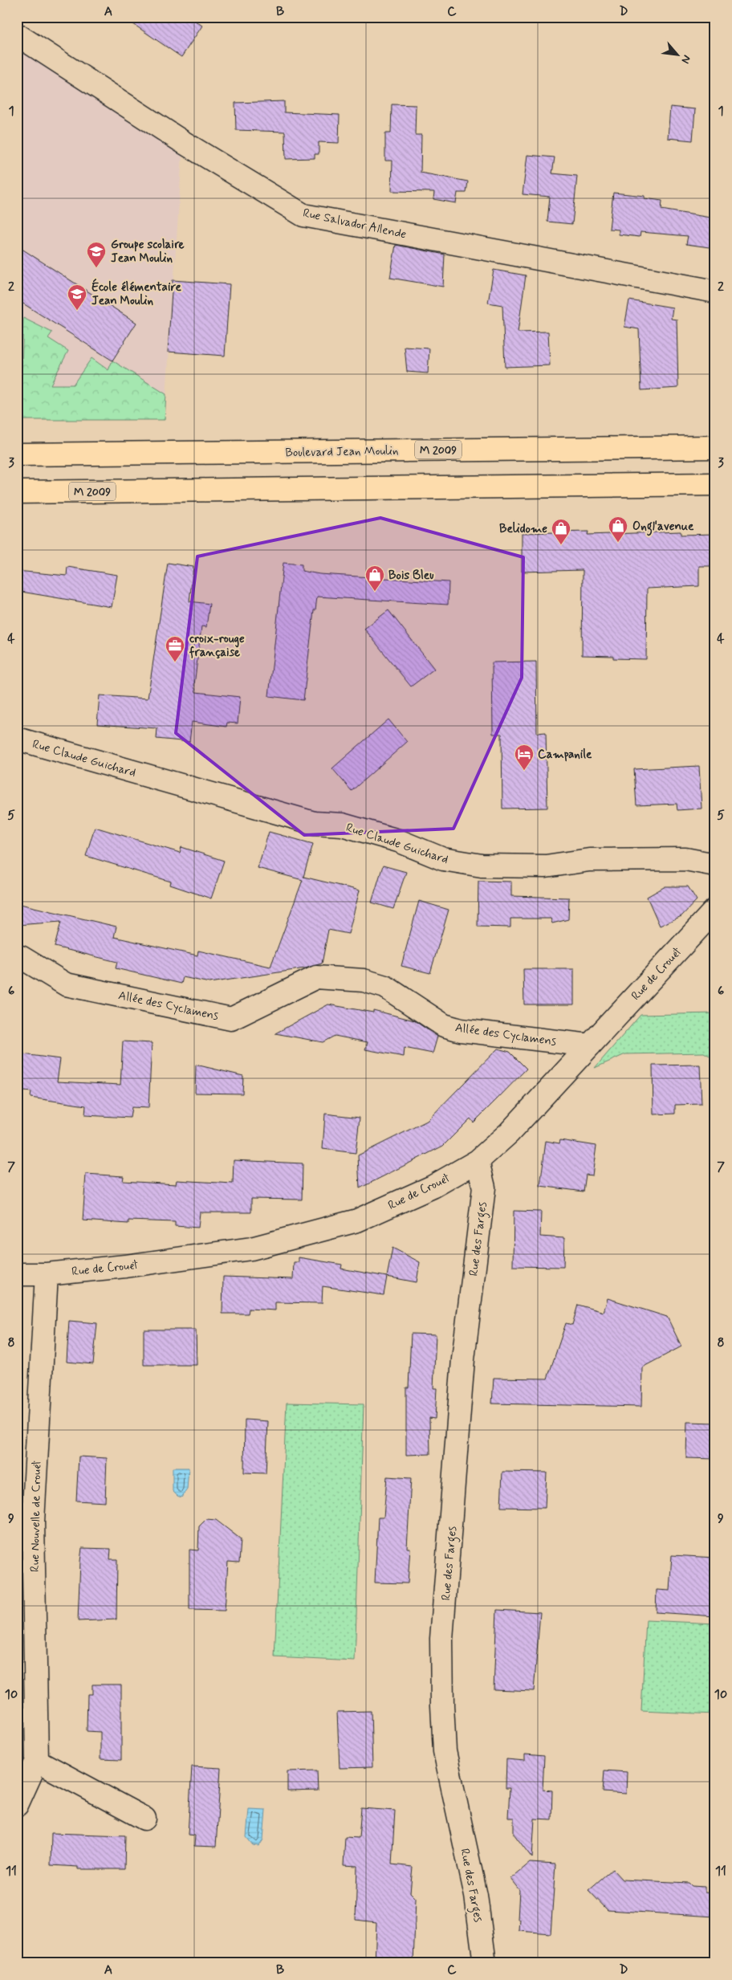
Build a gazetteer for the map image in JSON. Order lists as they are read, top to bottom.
{
  "streets": {
    "main road": ["M 2009", "Boulevard Jean Moulin"],
    "street": [
      "Rue Salvador Allende",
      "Rue Claude Guichard",
      "Rue de Crouël",
      "Allée des Cyclamens",
      "Rue des Farges",
      "Rue Nouvelle de Crouël"
    ]
  },
  "crossings": [
    ["Rue de Crouël", "Allée des Cyclamens"],
    ["Rue de Crouël", "Rue des Farges"],
    ["Rue de Crouël", "Rue Nouvelle de Crouël"]
  ],
  "places": {
    "school or university": ["Groupe scolaire Jean Moulin", "École élémentaire Jean Moulin"],
    "shop": ["Ongl'avenue", "Belidome", "Bois Bleu"],
    "office": ["croix-rouge française"],
    "hotel": ["Campanile"]
  },
  "north": "bottom right",
  "grid": {
    "columns": [
      "A",
      "B",
      "C",
      "D"
    ],
    "rows": [
      "1",
      "2",
      "3",
      "4",
      "5",
      "6",
      "7",
      "8",
      "9",
      "10",
      "11"
    ]
  }
}
